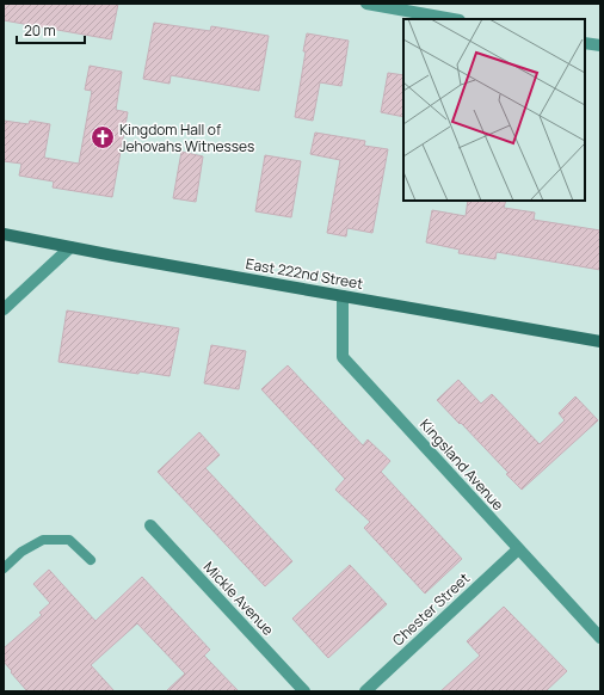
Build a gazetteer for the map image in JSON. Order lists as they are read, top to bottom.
{
  "streets": {
    "street": [
      "East 222nd Street",
      "Kingsland Avenue",
      "Mickle Avenue",
      "Chester Street"
    ]
  },
  "crossings": [
    ["East 222nd Street", "Kingsland Avenue"],
    ["Kingsland Avenue", "Chester Street"]
  ],
  "places": {
    "church": ["Kingdom Hall of Jehovahs Witnesses"]
  },
  "scale_bar": "20 m"
}
